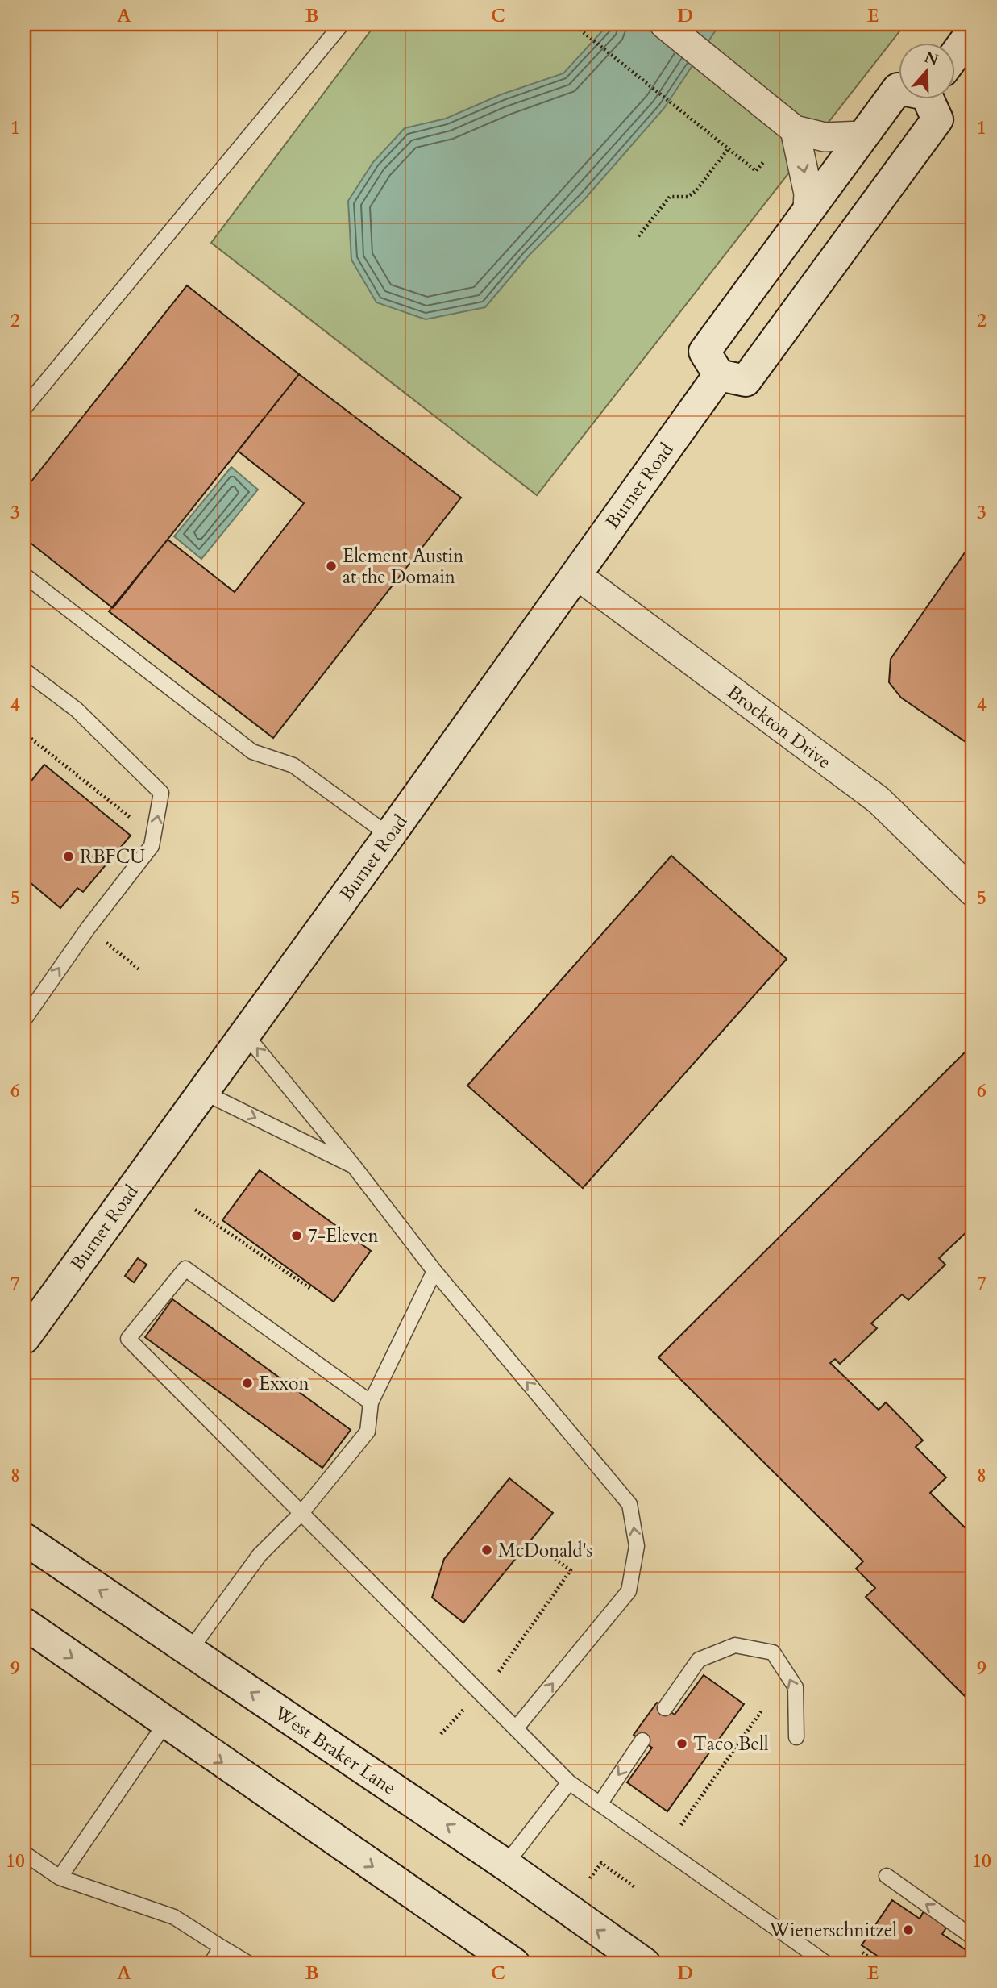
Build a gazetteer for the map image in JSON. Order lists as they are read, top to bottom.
{
  "streets": {
    "main road": ["Burnet Road", "West Braker Lane"],
    "street": ["Brockton Drive"]
  },
  "crossings": [
    ["Burnet Road", "Brockton Drive"]
  ],
  "places": [
    "Element Austin at the Domain",
    "RBFCU",
    "7-Eleven",
    "Exxon",
    "McDonald's",
    "Taco Bell",
    "Wienerschnitzel"
  ],
  "north": "top",
  "grid": {
    "columns": [
      "A",
      "B",
      "C",
      "D",
      "E"
    ],
    "rows": [
      "1",
      "2",
      "3",
      "4",
      "5",
      "6",
      "7",
      "8",
      "9",
      "10"
    ]
  }
}
